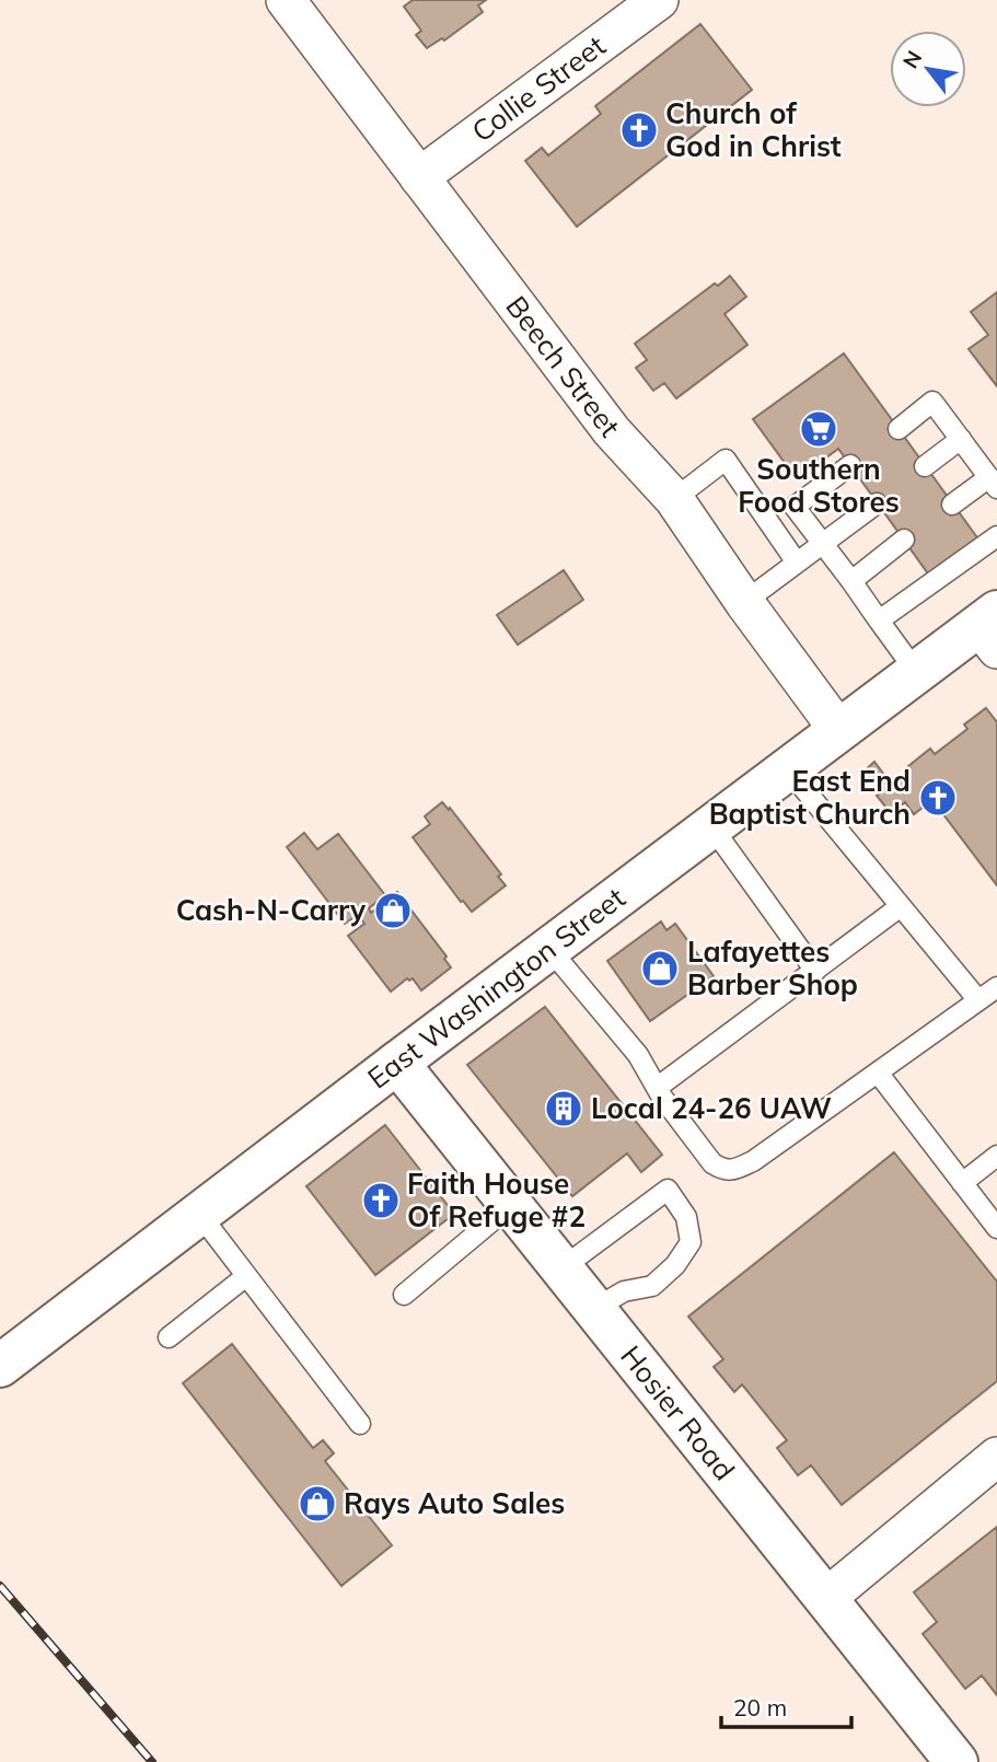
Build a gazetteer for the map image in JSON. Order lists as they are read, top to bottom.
{
  "streets": {
    "main road": ["East Washington Street", "Hosier Road"],
    "street": ["Collie Street", "Beech Street"]
  },
  "crossings": [
    ["Collie Street", "Beech Street"],
    ["Beech Street", "East Washington Street"],
    ["East Washington Street", "Hosier Road"]
  ],
  "places": {
    "church": ["Church of God in Christ", "East End Baptist Church", "Faith House Of Refuge #2"],
    "supermarket": ["Southern Food Stores"],
    "shop": ["Cash-N-Carry", "Lafayettes Barber Shop", "Rays Auto Sales"],
    "building": ["Local 24-26 UAW"]
  },
  "scale_bar": "20 m",
  "north": "top left"
}
